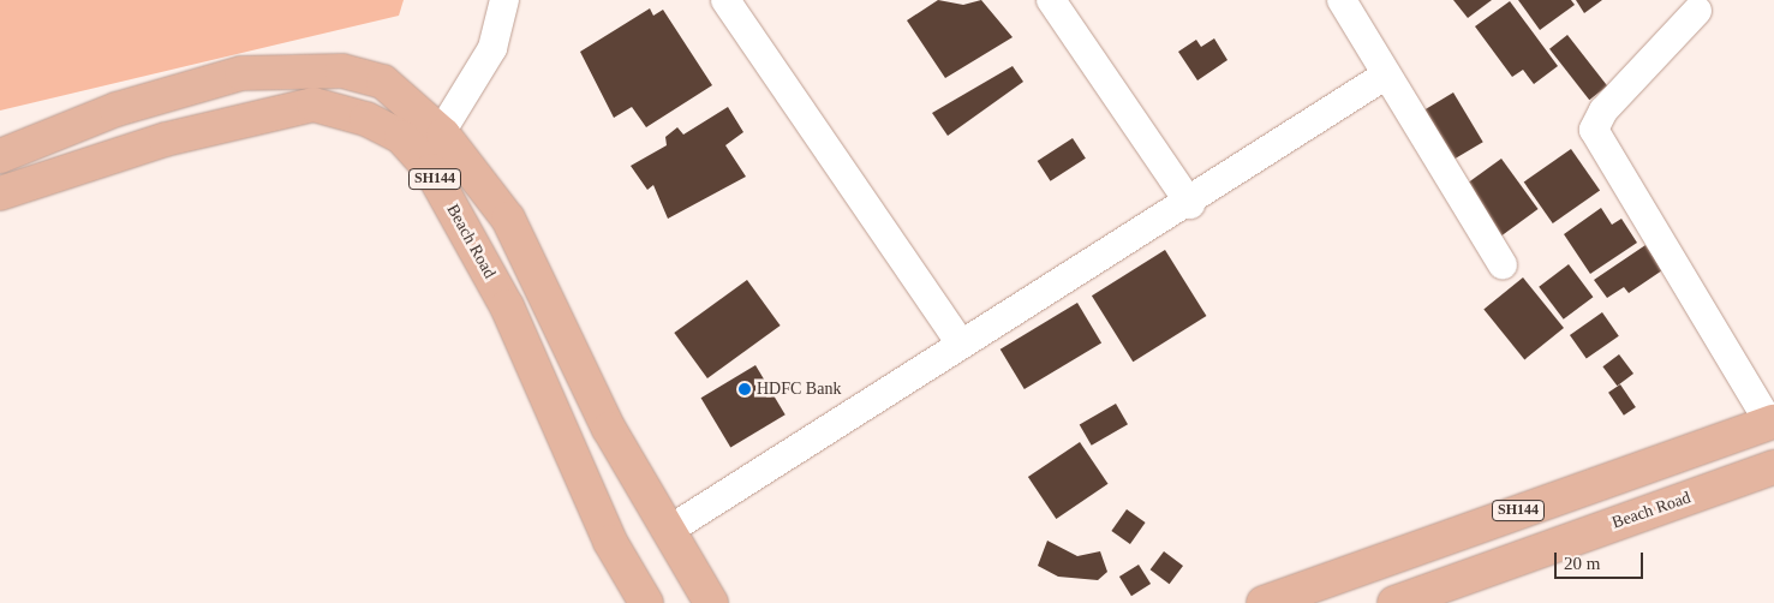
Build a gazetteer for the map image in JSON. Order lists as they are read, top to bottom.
{
  "streets": {
    "main road": ["SH144", "Beach Road"]
  },
  "places": ["HDFC Bank"],
  "scale_bar": "20 m"
}
